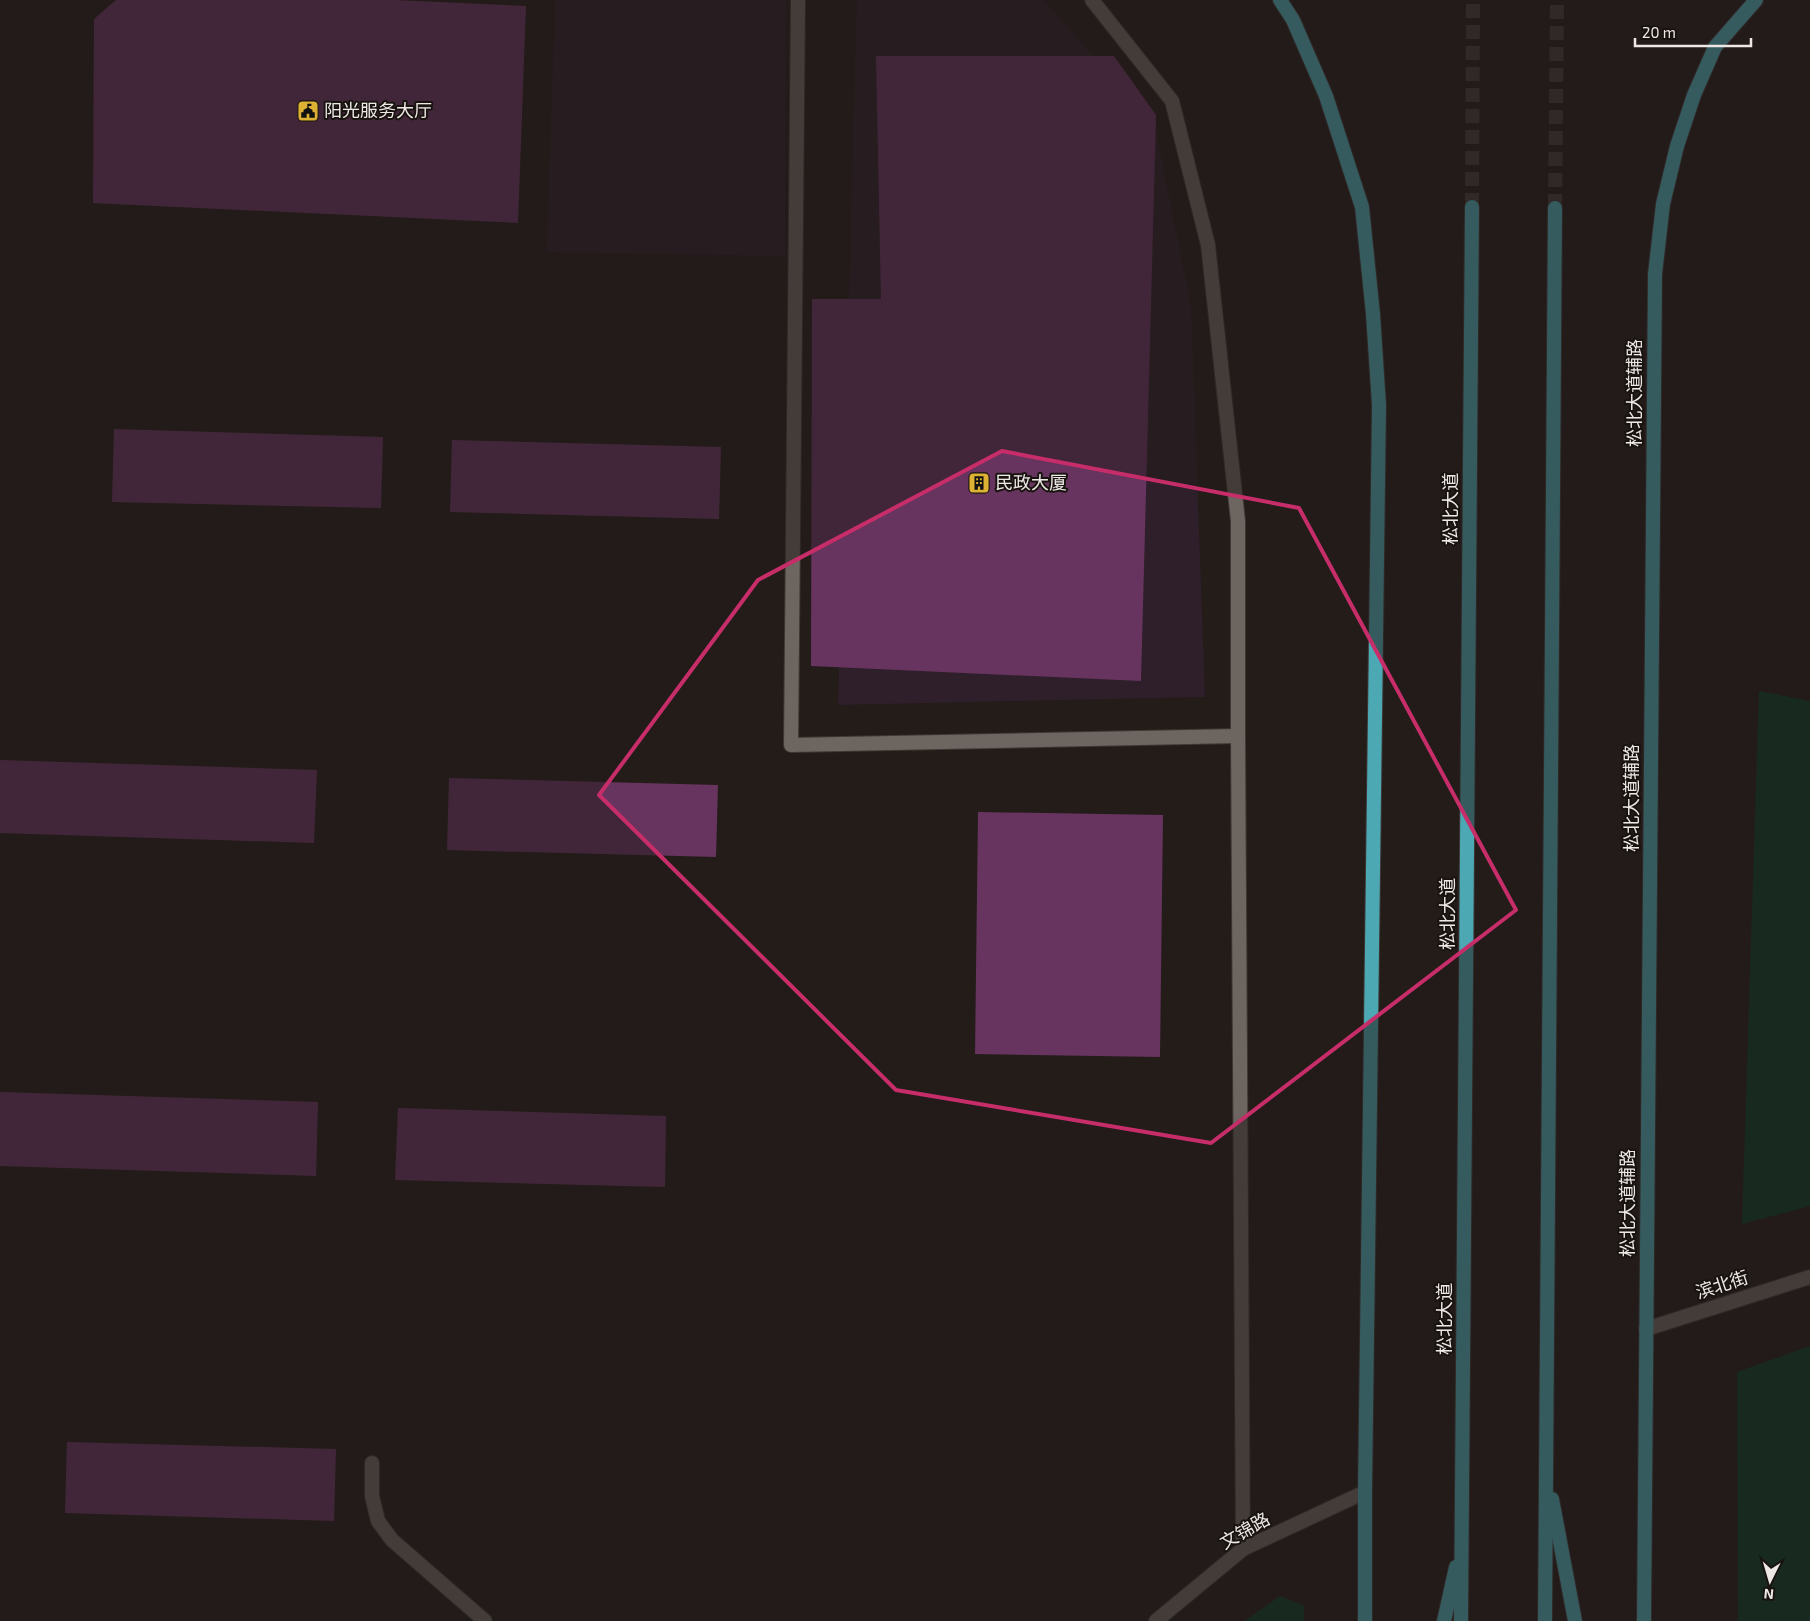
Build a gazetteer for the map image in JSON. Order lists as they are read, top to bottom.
{
  "streets": {
    "highway": ["松北大道辅路", "松北大道"],
    "street": ["滨北街", "文锦路"]
  },
  "crossings": [
    ["松北大道辅路", "滨北街"]
  ],
  "places": {
    "public building": ["阳光服务大厅"],
    "building": ["民政大厦"]
  },
  "scale_bar": "20 m",
  "north": "bottom"
}
